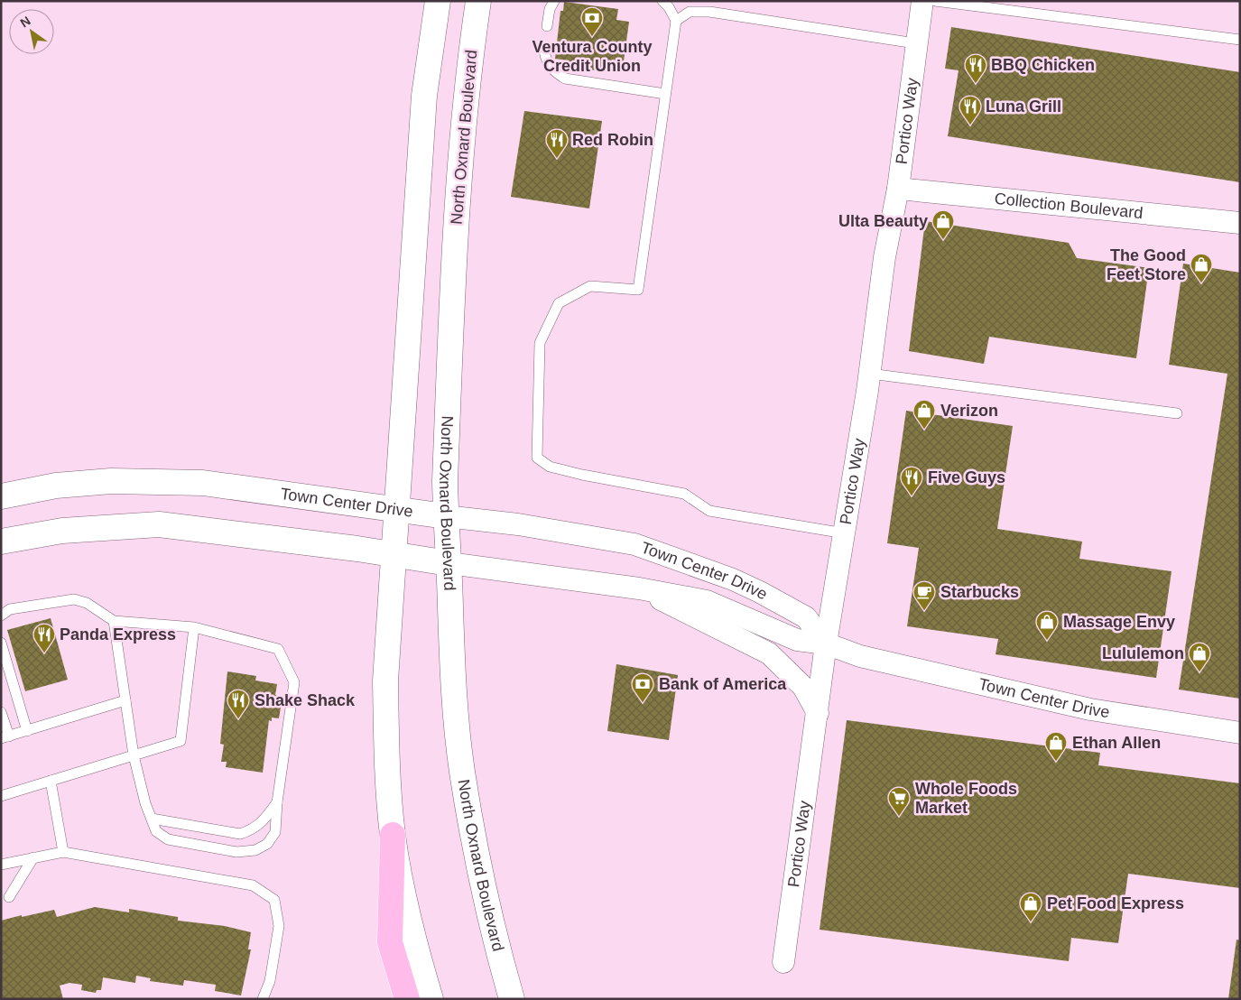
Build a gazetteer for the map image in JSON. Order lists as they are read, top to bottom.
{
  "streets": {
    "main road": ["North Oxnard Boulevard", "Town Center Drive"],
    "street": ["Portico Way", "Collection Boulevard"]
  },
  "crossings": [
    ["Portico Way", "Collection Boulevard"],
    ["Portico Way", "Town Center Drive"],
    ["North Oxnard Boulevard", "Town Center Drive"]
  ],
  "places": {
    "bank": ["Ventura County Credit Union", "Bank of America"],
    "restaurant": [
      "BBQ Chicken",
      "Luna Grill",
      "Red Robin",
      "Five Guys",
      "Panda Express",
      "Shake Shack"
    ],
    "shop": [
      "Ulta Beauty",
      "The Good Feet Store",
      "Verizon",
      "Massage Envy",
      "Lululemon",
      "Ethan Allen",
      "Pet Food Express"
    ],
    "cafe": ["Starbucks"],
    "supermarket": ["Whole Foods Market"]
  },
  "north": "top left"
}
